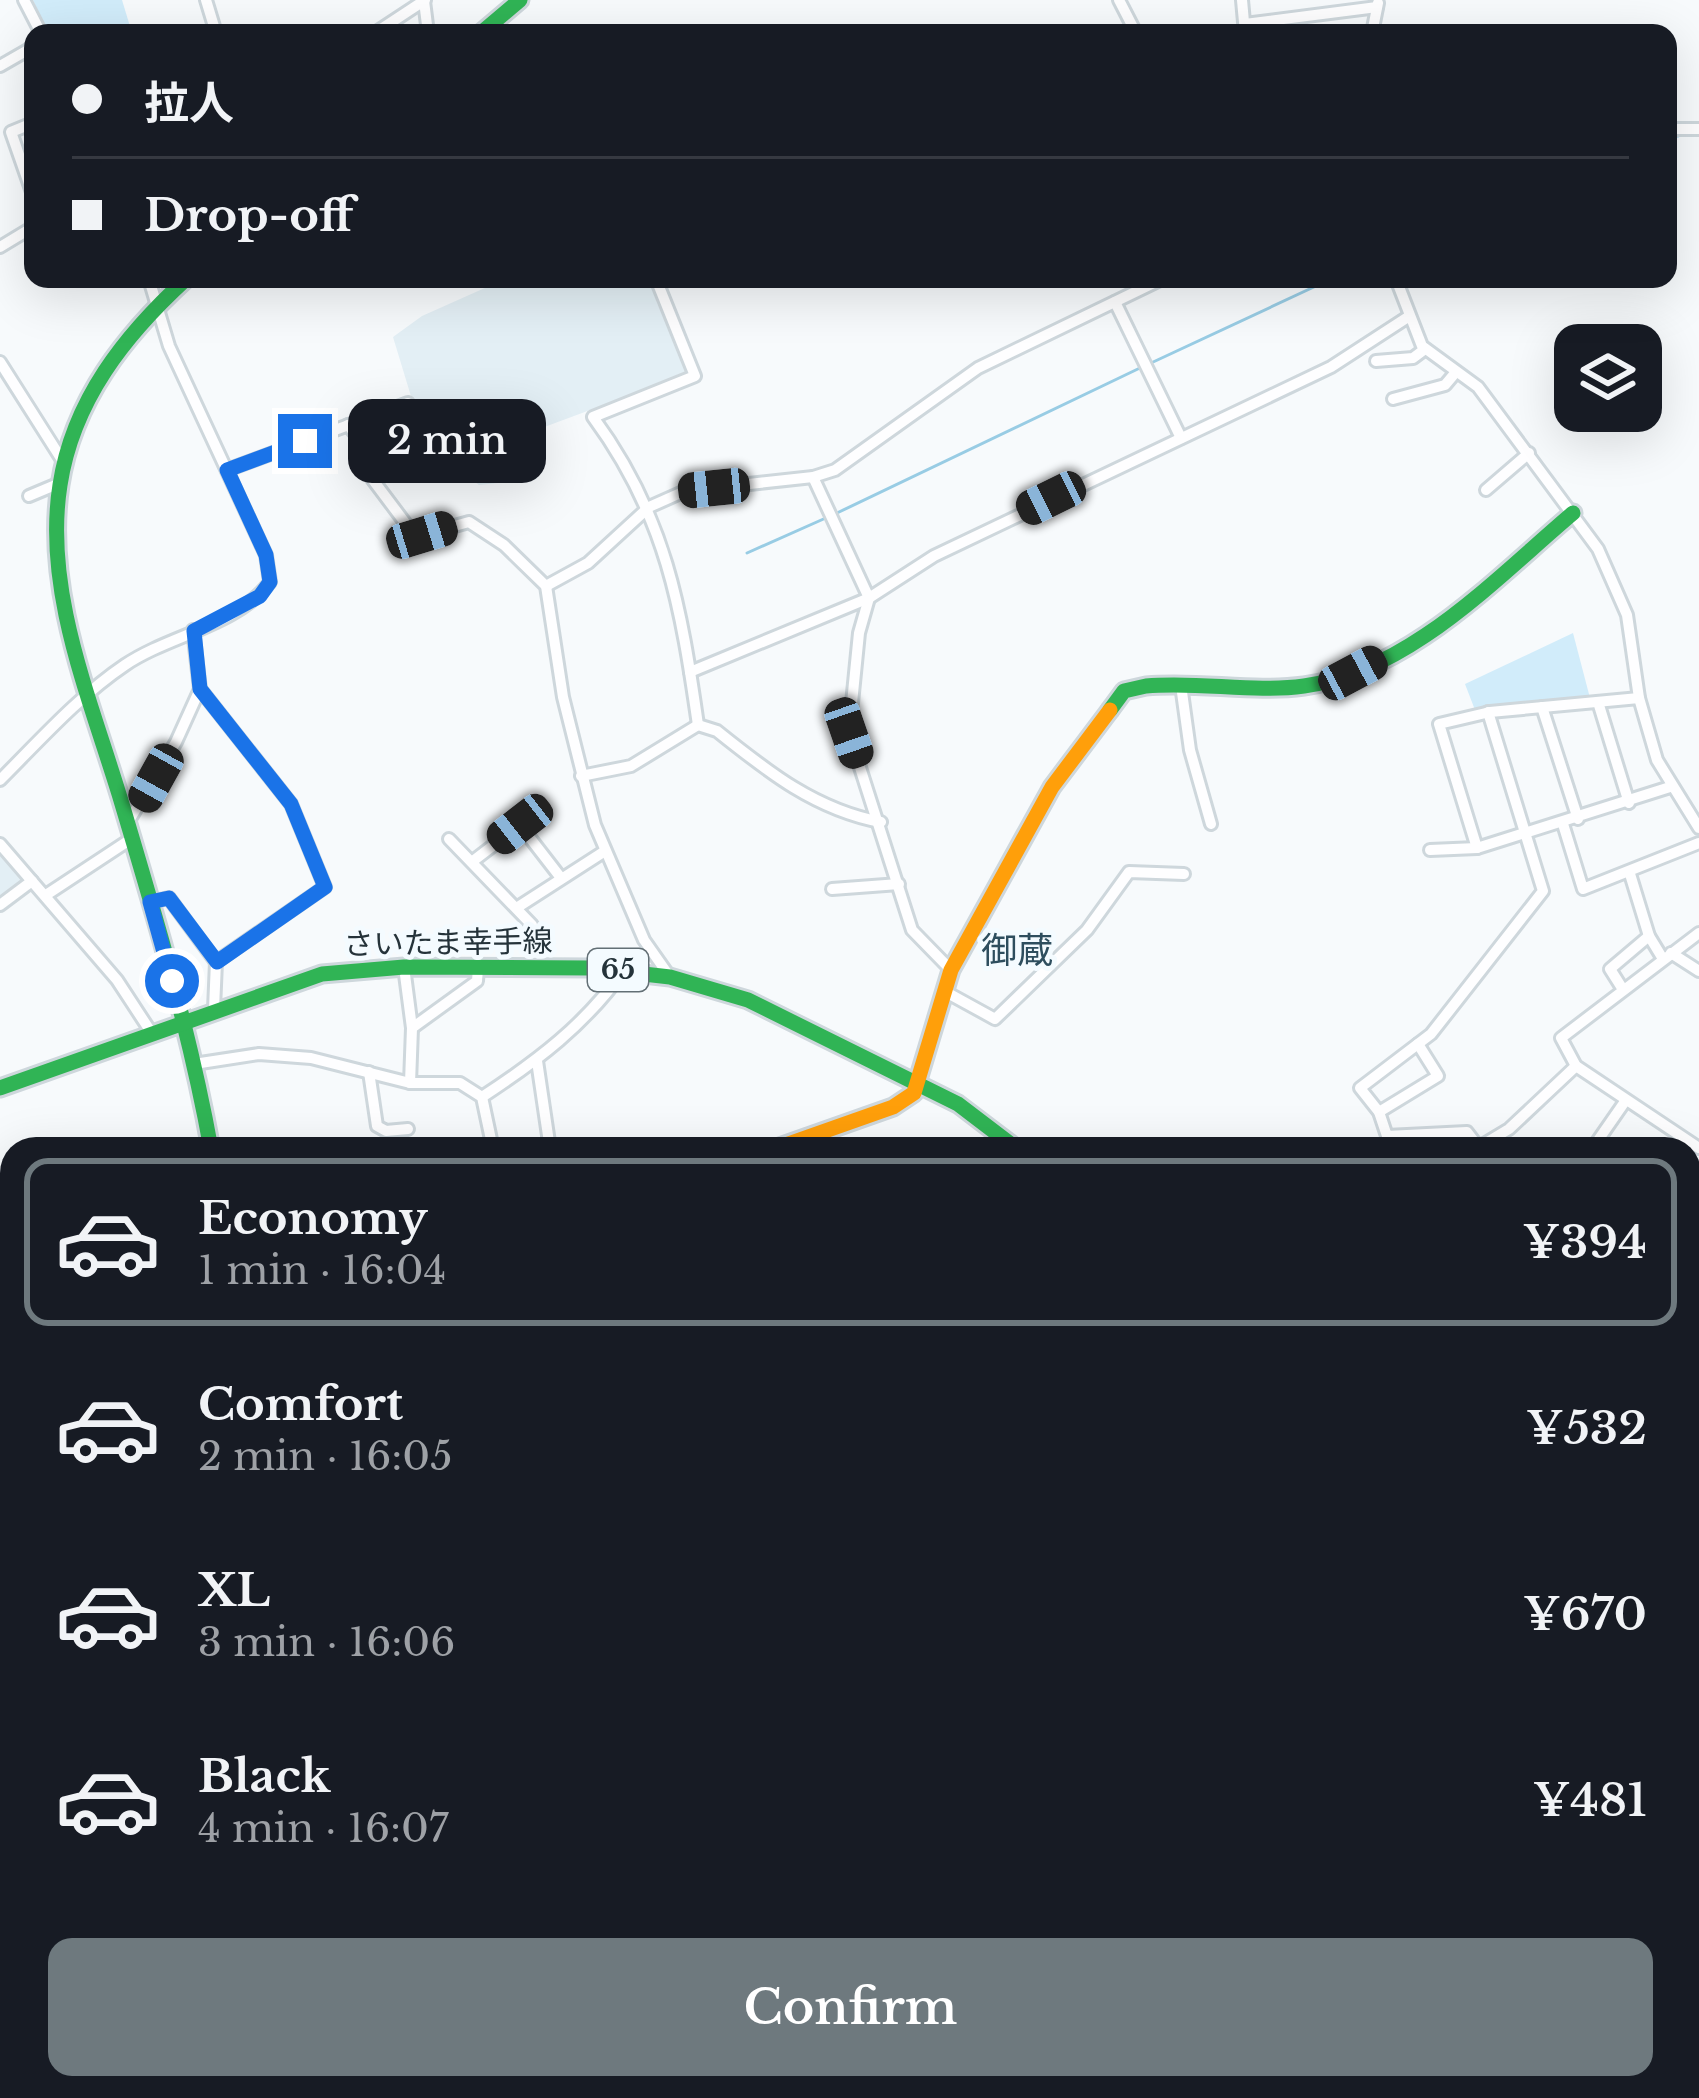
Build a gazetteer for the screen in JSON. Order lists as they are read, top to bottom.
{
  "streets": {
    "main road": ["さいたま幸手線", "65"]
  },
  "districts": ["御蔵"],
  "page": {
    "banner": ["拉人", "Drop-off"],
    "bubble": "2 min",
    "list": [
      {
        "name": "Economy",
        "note": "1 min · 16:04",
        "value": "¥394"
      },
      {
        "name": "Comfort",
        "note": "2 min · 16:05",
        "value": "¥532"
      },
      {
        "name": "XL",
        "note": "3 min · 16:06",
        "value": "¥670"
      },
      {
        "name": "Black",
        "note": "4 min · 16:07",
        "value": "¥481"
      }
    ],
    "buttons": "Confirm"
  }
}
